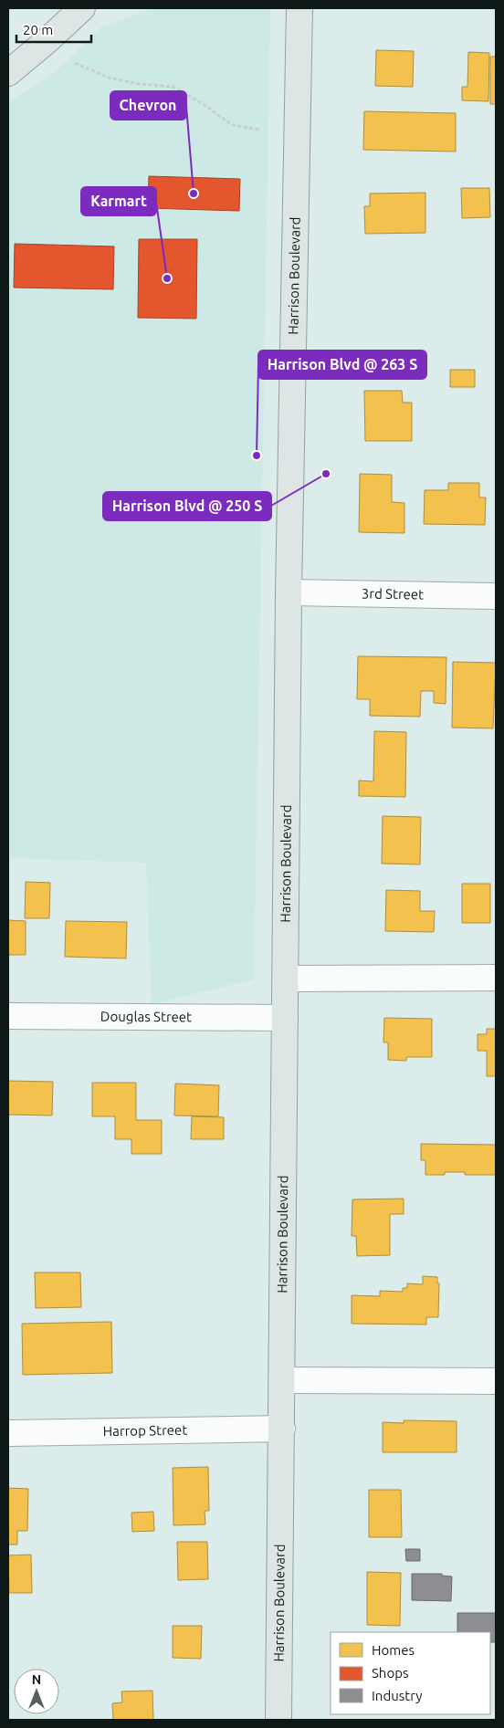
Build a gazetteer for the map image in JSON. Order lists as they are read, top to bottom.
{
  "streets": {
    "main road": ["Harrison Boulevard"],
    "street": ["3rd Street", "Douglas Street", "Harrop Street"]
  },
  "crossings": [
    ["Harrison Boulevard", "3rd Street"],
    ["Harrison Boulevard", "Douglas Street"],
    ["Harrison Boulevard", "Harrop Street"]
  ],
  "places": [
    "Chevron",
    "Karmart",
    "Harrison Blvd @ 263 S",
    "Harrison Blvd @ 250 S"
  ],
  "legend": ["Homes", "Shops", "Industry"],
  "scale_bar": "20 m",
  "north": "top"
}
